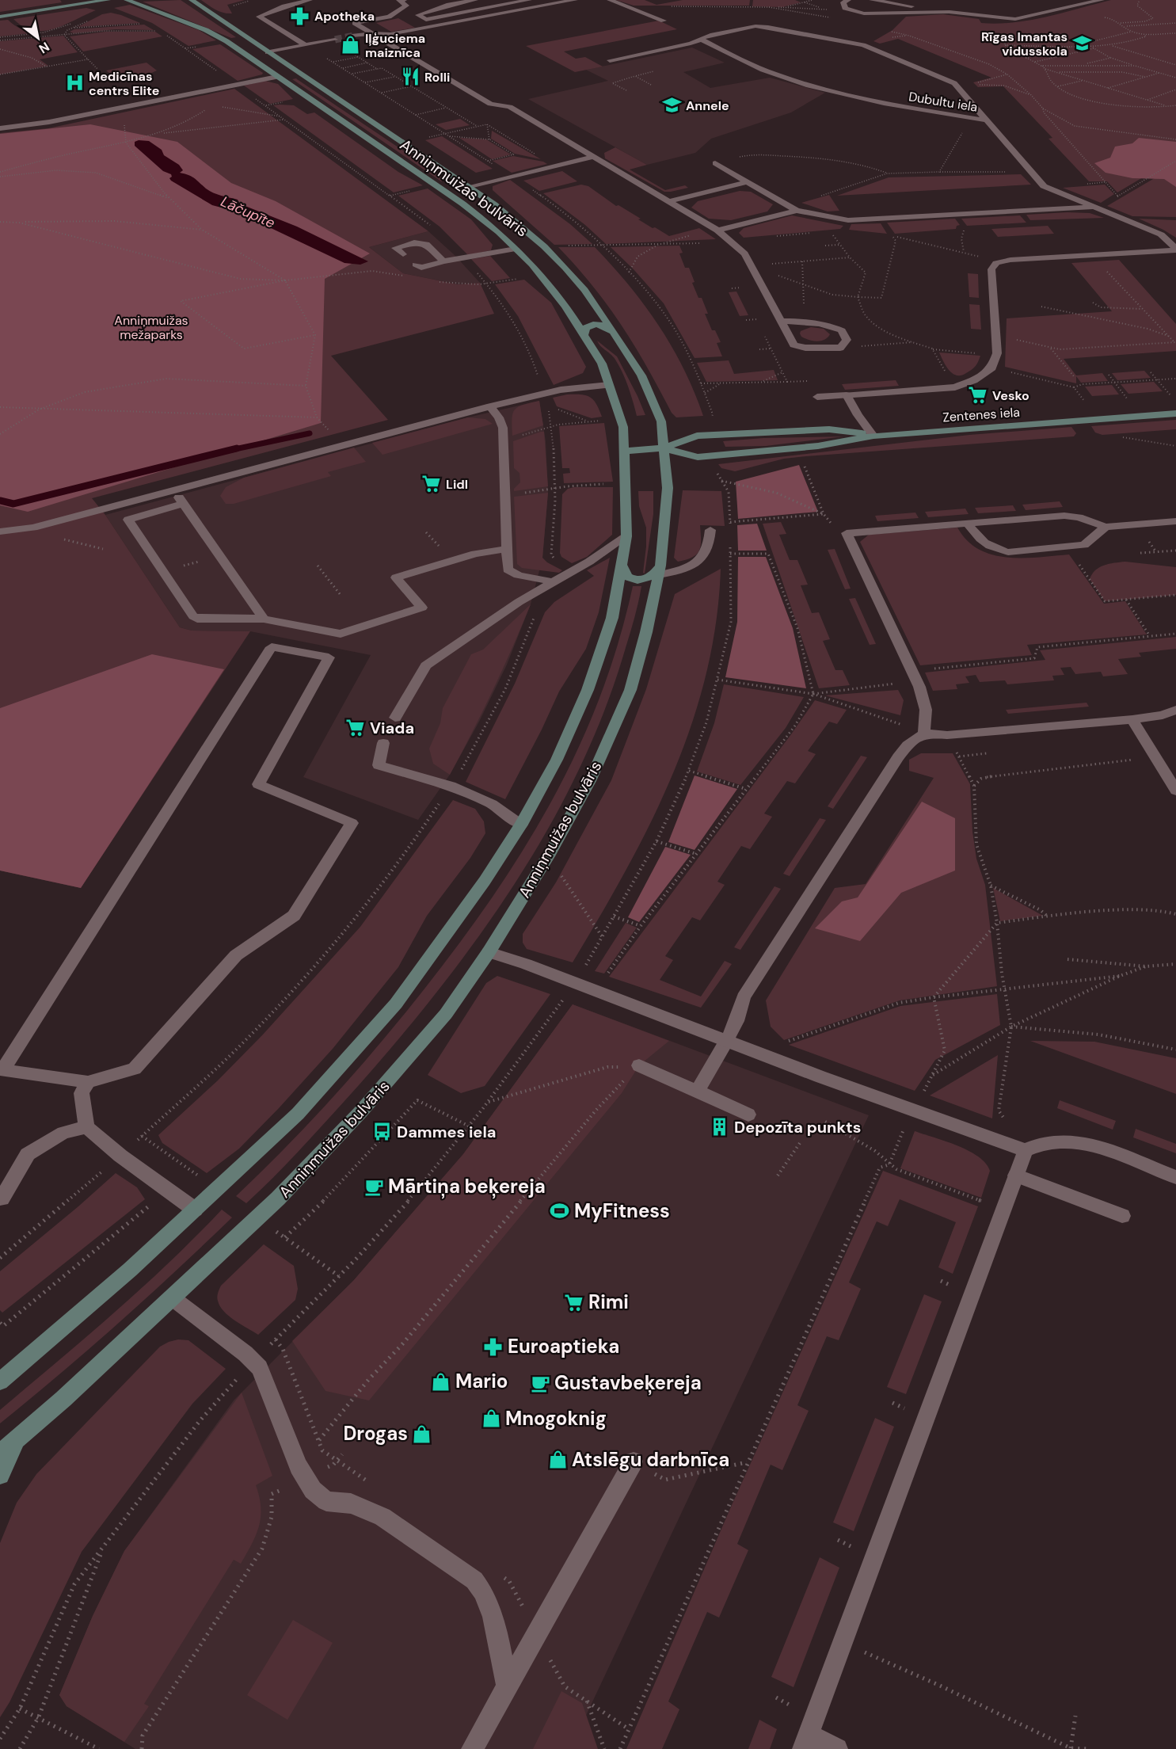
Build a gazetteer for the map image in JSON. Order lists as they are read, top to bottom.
{
  "streets": {
    "street": ["Dubultu iela", "Anniņmuižas bulvāris", "Zentenes iela"]
  },
  "crossings": [
    ["Anniņmuižas bulvāris", "Zentenes iela"]
  ],
  "water": ["Lāčupīte"],
  "parks": ["Anniņmuižas mežaparks"],
  "places": {
    "pharmacy": ["Apotheka", "Euroaptieka"],
    "school or university": ["Rīgas Imantas vidusskola", "Annele"],
    "shop": [
      "Iļģuciema maiznīca",
      "Mario",
      "Mnogoknig",
      "Drogas",
      "Atslēgu darbnīca"
    ],
    "restaurant": ["Rolli"],
    "hospital": ["Medicīnas centrs Elite"],
    "supermarket": [
      "Vesko",
      "Lidl",
      "Viada",
      "Rimi"
    ],
    "building": ["Depozīta punkts"],
    "bus stop": ["Dammes iela"],
    "cafe": ["Mārtiņa beķereja", "Gustavbeķereja"],
    "sports": ["MyFitness"]
  },
  "north": "bottom right"
}
